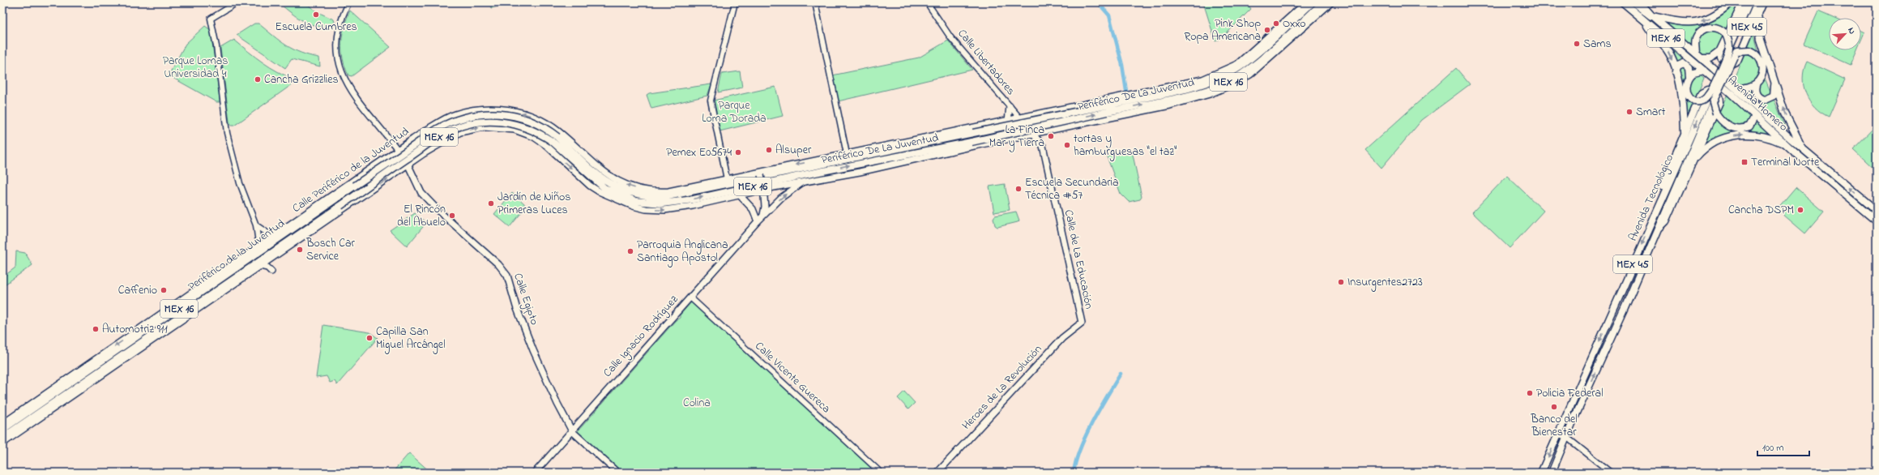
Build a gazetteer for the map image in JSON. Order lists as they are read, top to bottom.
{
  "streets": {
    "main road": [
      "MEX 45",
      "MEX 16",
      "Calle Libertadores",
      "Periférico De La Juventud",
      "Avenida Homero",
      "Calle Periférico de la Juventud",
      "Avenida Tecnológico",
      "Periférico de la Juventud",
      "Calle de La Educación",
      "Calle Egipto",
      "Calle Ignacio Rodríguez",
      "Heroes de La Revolución"
    ],
    "street": ["Calle Vicente Guereca"]
  },
  "crossings": [
    ["Calle Libertadores", "Calle Periférico de la Juventud"],
    ["Calle Libertadores", "Calle de La Educación"],
    ["Periférico De La Juventud", "Periférico de la Juventud"],
    ["Avenida Homero", "Avenida Tecnológico"],
    ["Calle Periférico de la Juventud", "Periférico de la Juventud"],
    ["Calle de La Educación", "Heroes de La Revolución"],
    ["Calle Egipto", "Calle Ignacio Rodríguez"],
    ["Calle Ignacio Rodríguez", "Calle Vicente Guereca"]
  ],
  "parks": ["Parque Lomas Universidad 4", "Parque Loma Dorada", "Colina"],
  "places": {
    "other": [
      "Escuela Cumbres",
      "Oxxo",
      "Pink Shop Ropa Americana",
      "Sams",
      "Cancha Grizzlies",
      "Smart",
      "La Finca Mar y Tierra",
      "tortas y hamburguesas \"el taz\"",
      "Alsuper",
      "Pemex E05674",
      "Escuela Secundaria Técnica #57",
      "Jardín de Niños Primeras Luces",
      "Cancha DSPM",
      "El Rincón del Abuelo",
      "Bosch Car Service",
      "Parroquia Anglicana Santiago Apostol",
      "Insurgentes2723",
      "Caffenio",
      "Automotriz 911",
      "Capilla San Miguel Arcángel",
      "Policia Federal",
      "Banco del Bienestar"
    ],
    "transit": ["Terminal Norte"]
  },
  "scale_bar": "100 m",
  "north": "top right"
}
